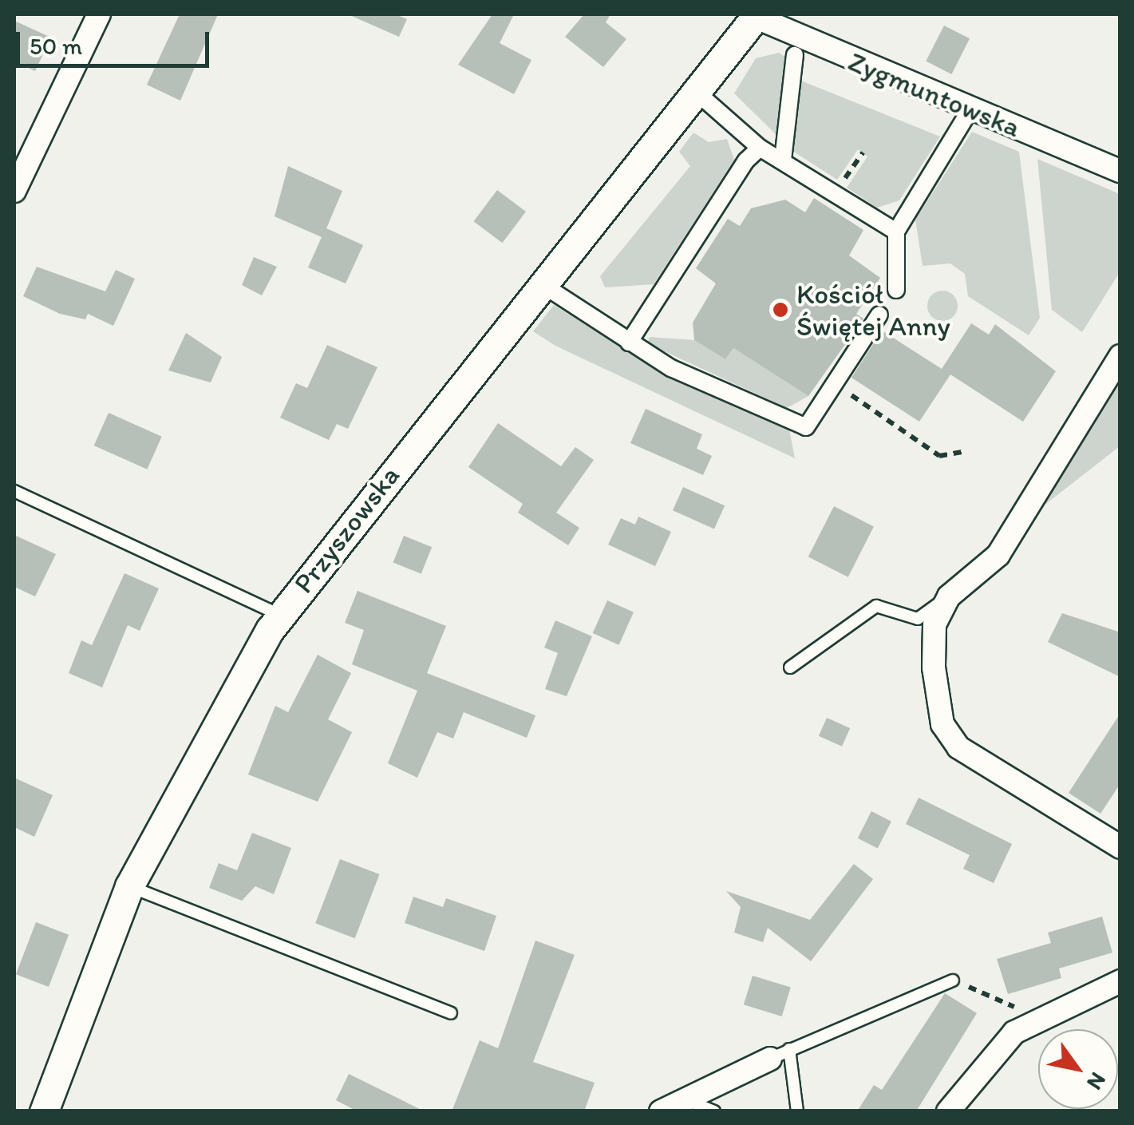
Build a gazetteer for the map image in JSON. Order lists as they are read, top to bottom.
{
  "streets": {
    "street": ["Zygmuntowska", "Przyszowska"]
  },
  "crossings": [
    ["Zygmuntowska", "Przyszowska"]
  ],
  "places": ["Kościół Świętej Anny"],
  "scale_bar": "50 m",
  "north": "bottom right"
}
